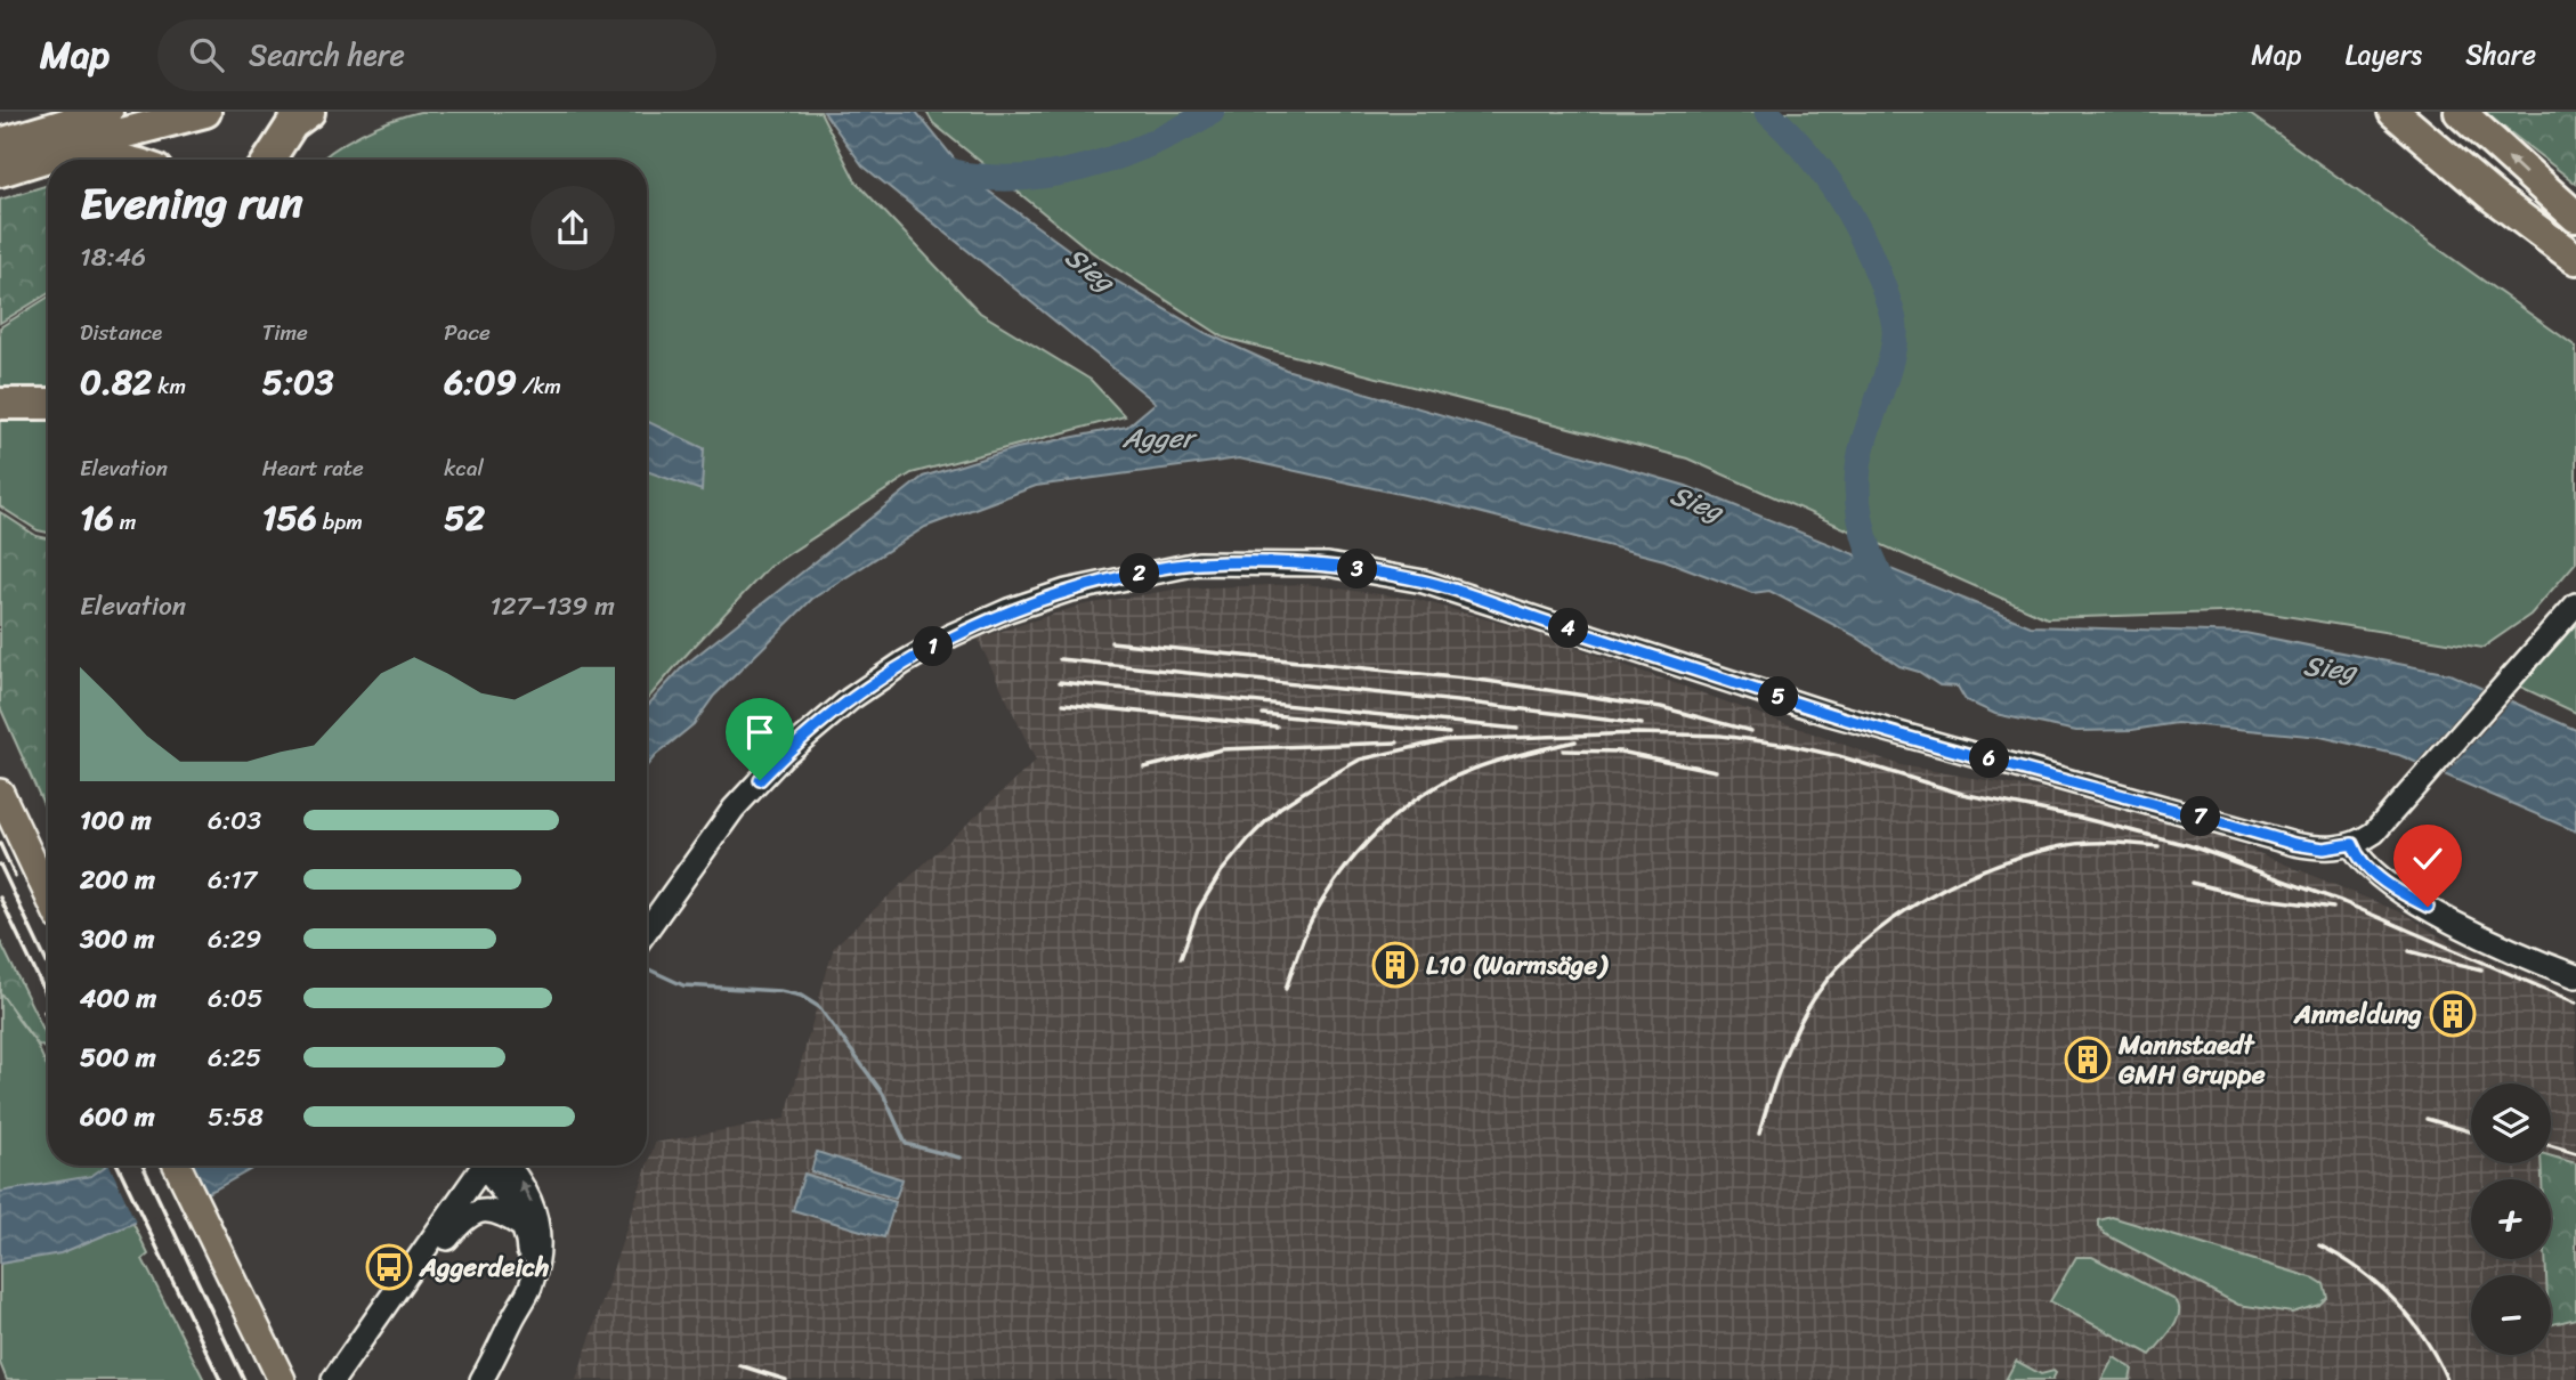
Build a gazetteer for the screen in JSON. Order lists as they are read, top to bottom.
{
  "water": ["Sieg", "Agger"],
  "places": {
    "building": ["L10 (Warmsäge)", "Anmeldung", "Mannstaedt GMH Gruppe"],
    "bus stop": ["Aggerdeich"]
  },
  "page": {
    "header": "Map",
    "search": "Search here",
    "nav": ["Map", "Layers", "Share"],
    "heading": ["Evening run", "18:46"],
    "stats": [
      ["Distance", "0.82 km"],
      ["Time", "5:03"],
      ["Pace", "6:09 /km"],
      ["Elevation", "16 m"],
      ["Heart rate", "156 bpm"],
      ["kcal", "52"]
    ],
    "pins": [
      "3",
      "2",
      "4",
      "1",
      "5",
      "6",
      "7"
    ],
    "chart": ["Elevation", "127–139 m"],
    "list": [
      {
        "name": "100 m",
        "note": "6:03"
      },
      {
        "name": "200 m",
        "note": "6:17"
      },
      {
        "name": "300 m",
        "note": "6:29"
      },
      {
        "name": "400 m",
        "note": "6:05"
      },
      {
        "name": "500 m",
        "note": "6:25"
      },
      {
        "name": "600 m",
        "note": "5:58"
      }
    ],
    "map_buttons": ["+", "−"]
  }
}
